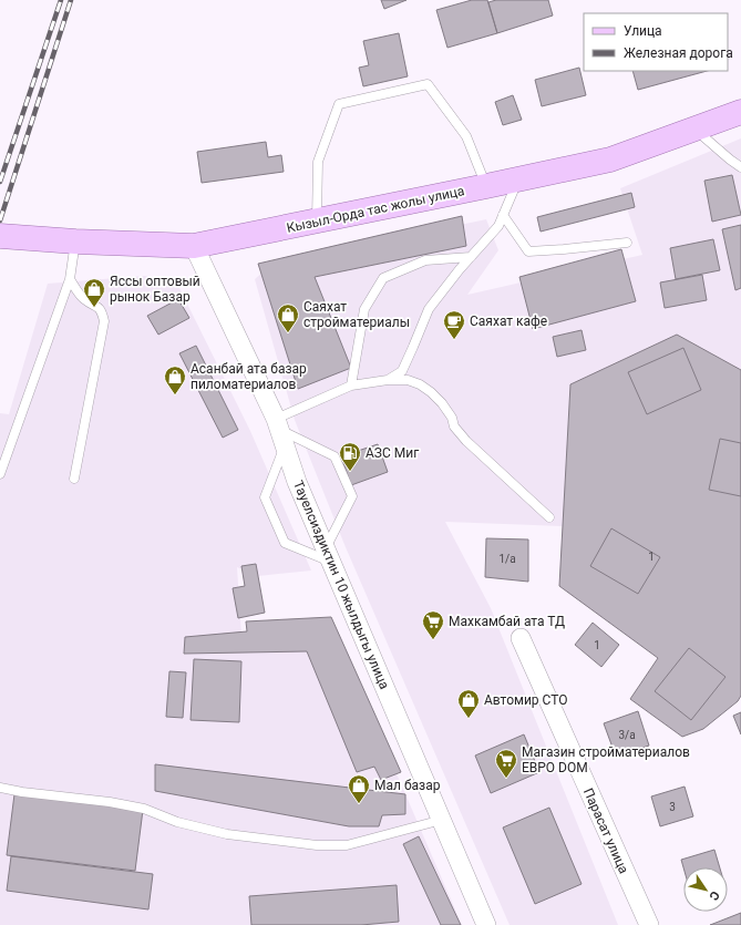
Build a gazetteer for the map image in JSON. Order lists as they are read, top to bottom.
{
  "streets": {
    "main road": ["Кызыл-Орда тас жолы улица"],
    "street": ["Тауелсиздиктин 10 жылдыгы улица", "Парасат улица"]
  },
  "crossings": [
    ["Кызыл-Орда тас жолы улица", "Тауелсиздиктин 10 жылдыгы улица"]
  ],
  "places": {
    "shop": [
      "Яссы оптовый рынок Базар",
      "Саяхат стройматериалы",
      "Асанбай ата базар пиломатериалов",
      "Автомир СТО",
      "Мал базар"
    ],
    "cafe": ["Саяхат кафе"],
    "fuel station": ["АЗС Миг"],
    "supermarket": ["Махкамбай ата ТД", "Магазин стройматериалов ЕВРО DOM"]
  },
  "house_numbers": [
    "1",
    "1/а",
    "1",
    "3/а",
    "3"
  ],
  "legend": ["Улица", "Железная дорога"],
  "north": "bottom right"
}
